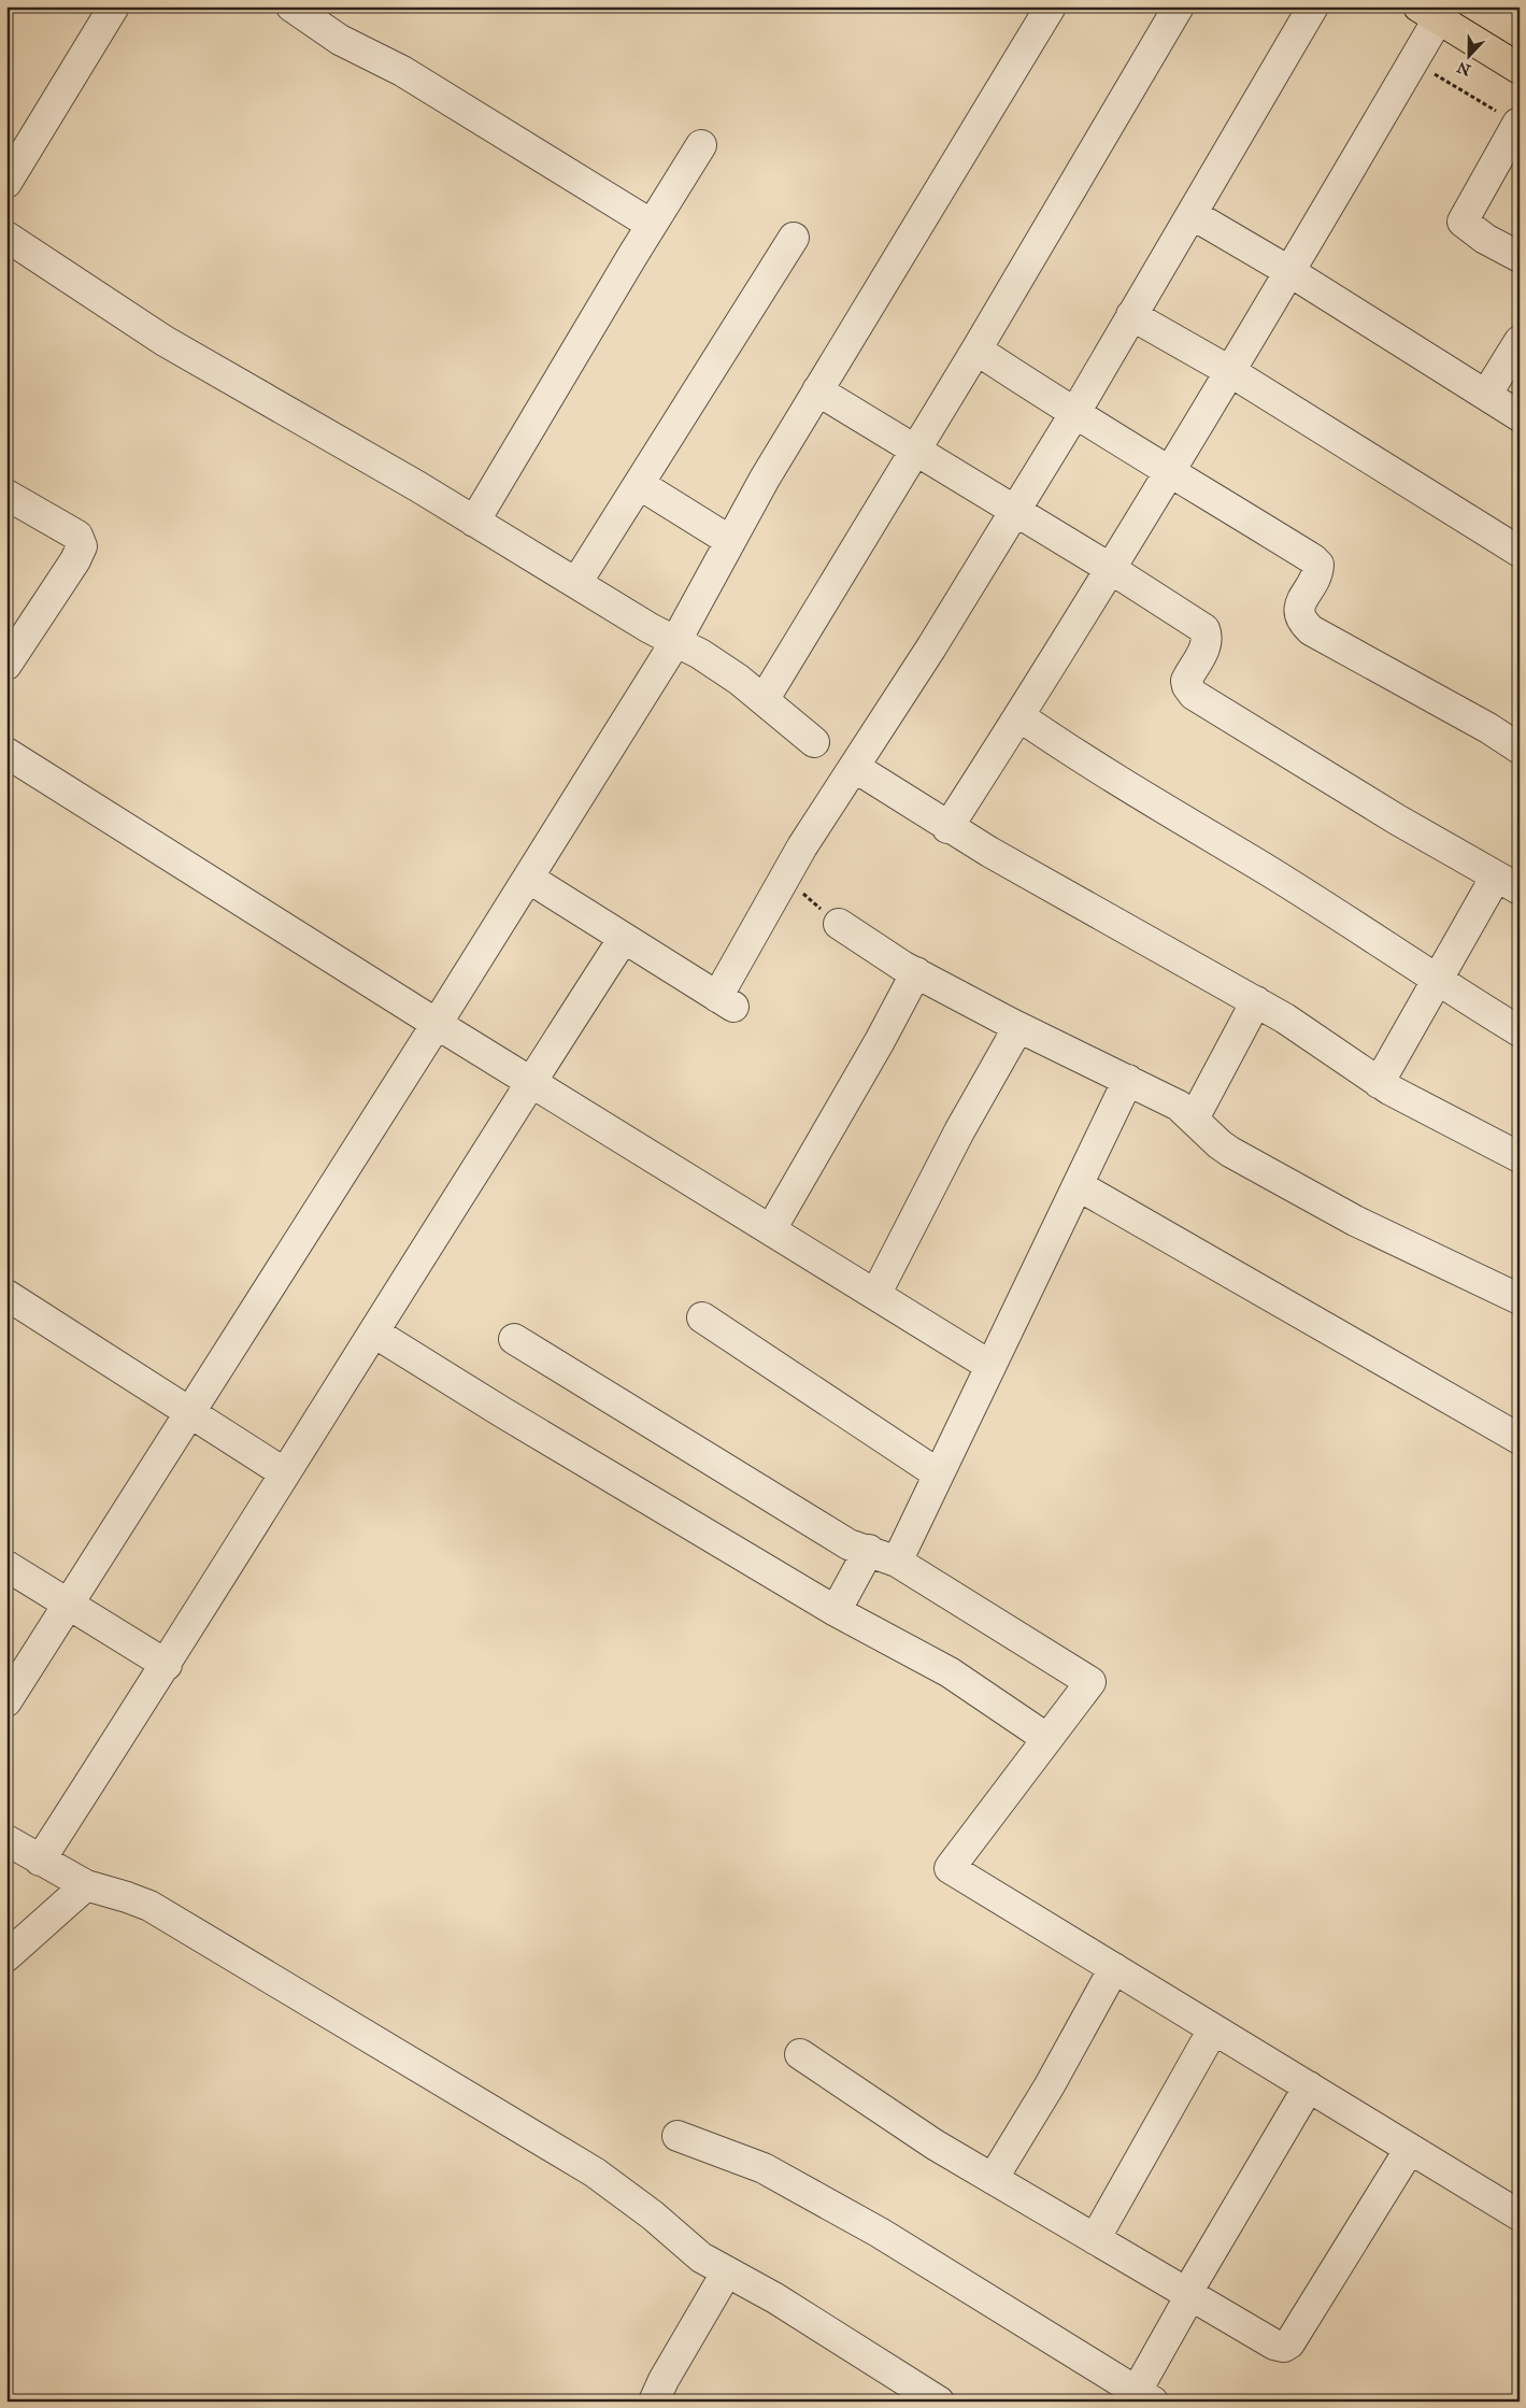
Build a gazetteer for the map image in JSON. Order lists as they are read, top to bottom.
{
  "north": "bottom"
}
